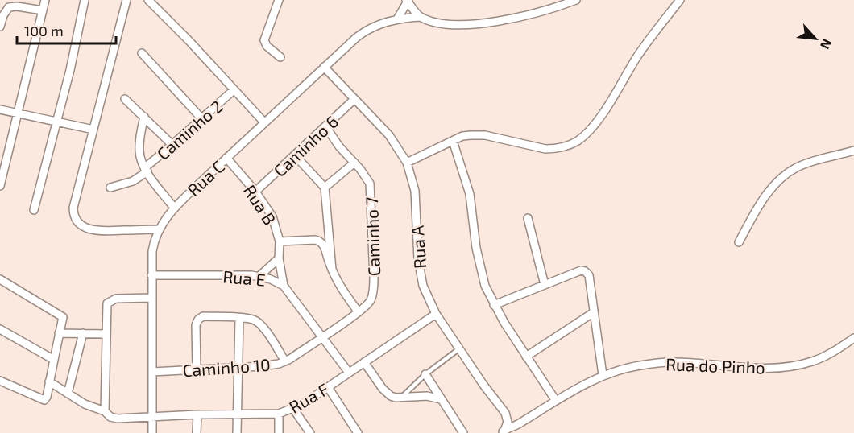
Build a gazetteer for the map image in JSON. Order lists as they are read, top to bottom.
{
  "streets": {
    "street": [
      "Caminho 2",
      "Caminho 6",
      "Rua C",
      "Rua B",
      "Caminho 7",
      "Rua A",
      "Rua E",
      "Rua do Pinho",
      "Caminho 10",
      "Rua F"
    ]
  },
  "crossings": [
    ["Caminho 6", "Rua B"],
    ["Caminho 6", "Caminho 7"],
    ["Caminho 6", "Rua A"],
    ["Rua C", "Rua B"],
    ["Rua C", "Rua A"],
    ["Rua C", "Rua E"],
    ["Rua C", "Caminho 10"],
    ["Rua C", "Rua F"],
    ["Rua B", "Rua E"],
    ["Caminho 7", "Rua E"],
    ["Caminho 7", "Caminho 10"],
    ["Rua A", "Rua do Pinho"],
    ["Rua A", "Rua F"],
    ["Rua E", "Caminho 10"],
    ["Rua E", "Rua F"]
  ],
  "scale_bar": "100 m",
  "north": "bottom right"
}
